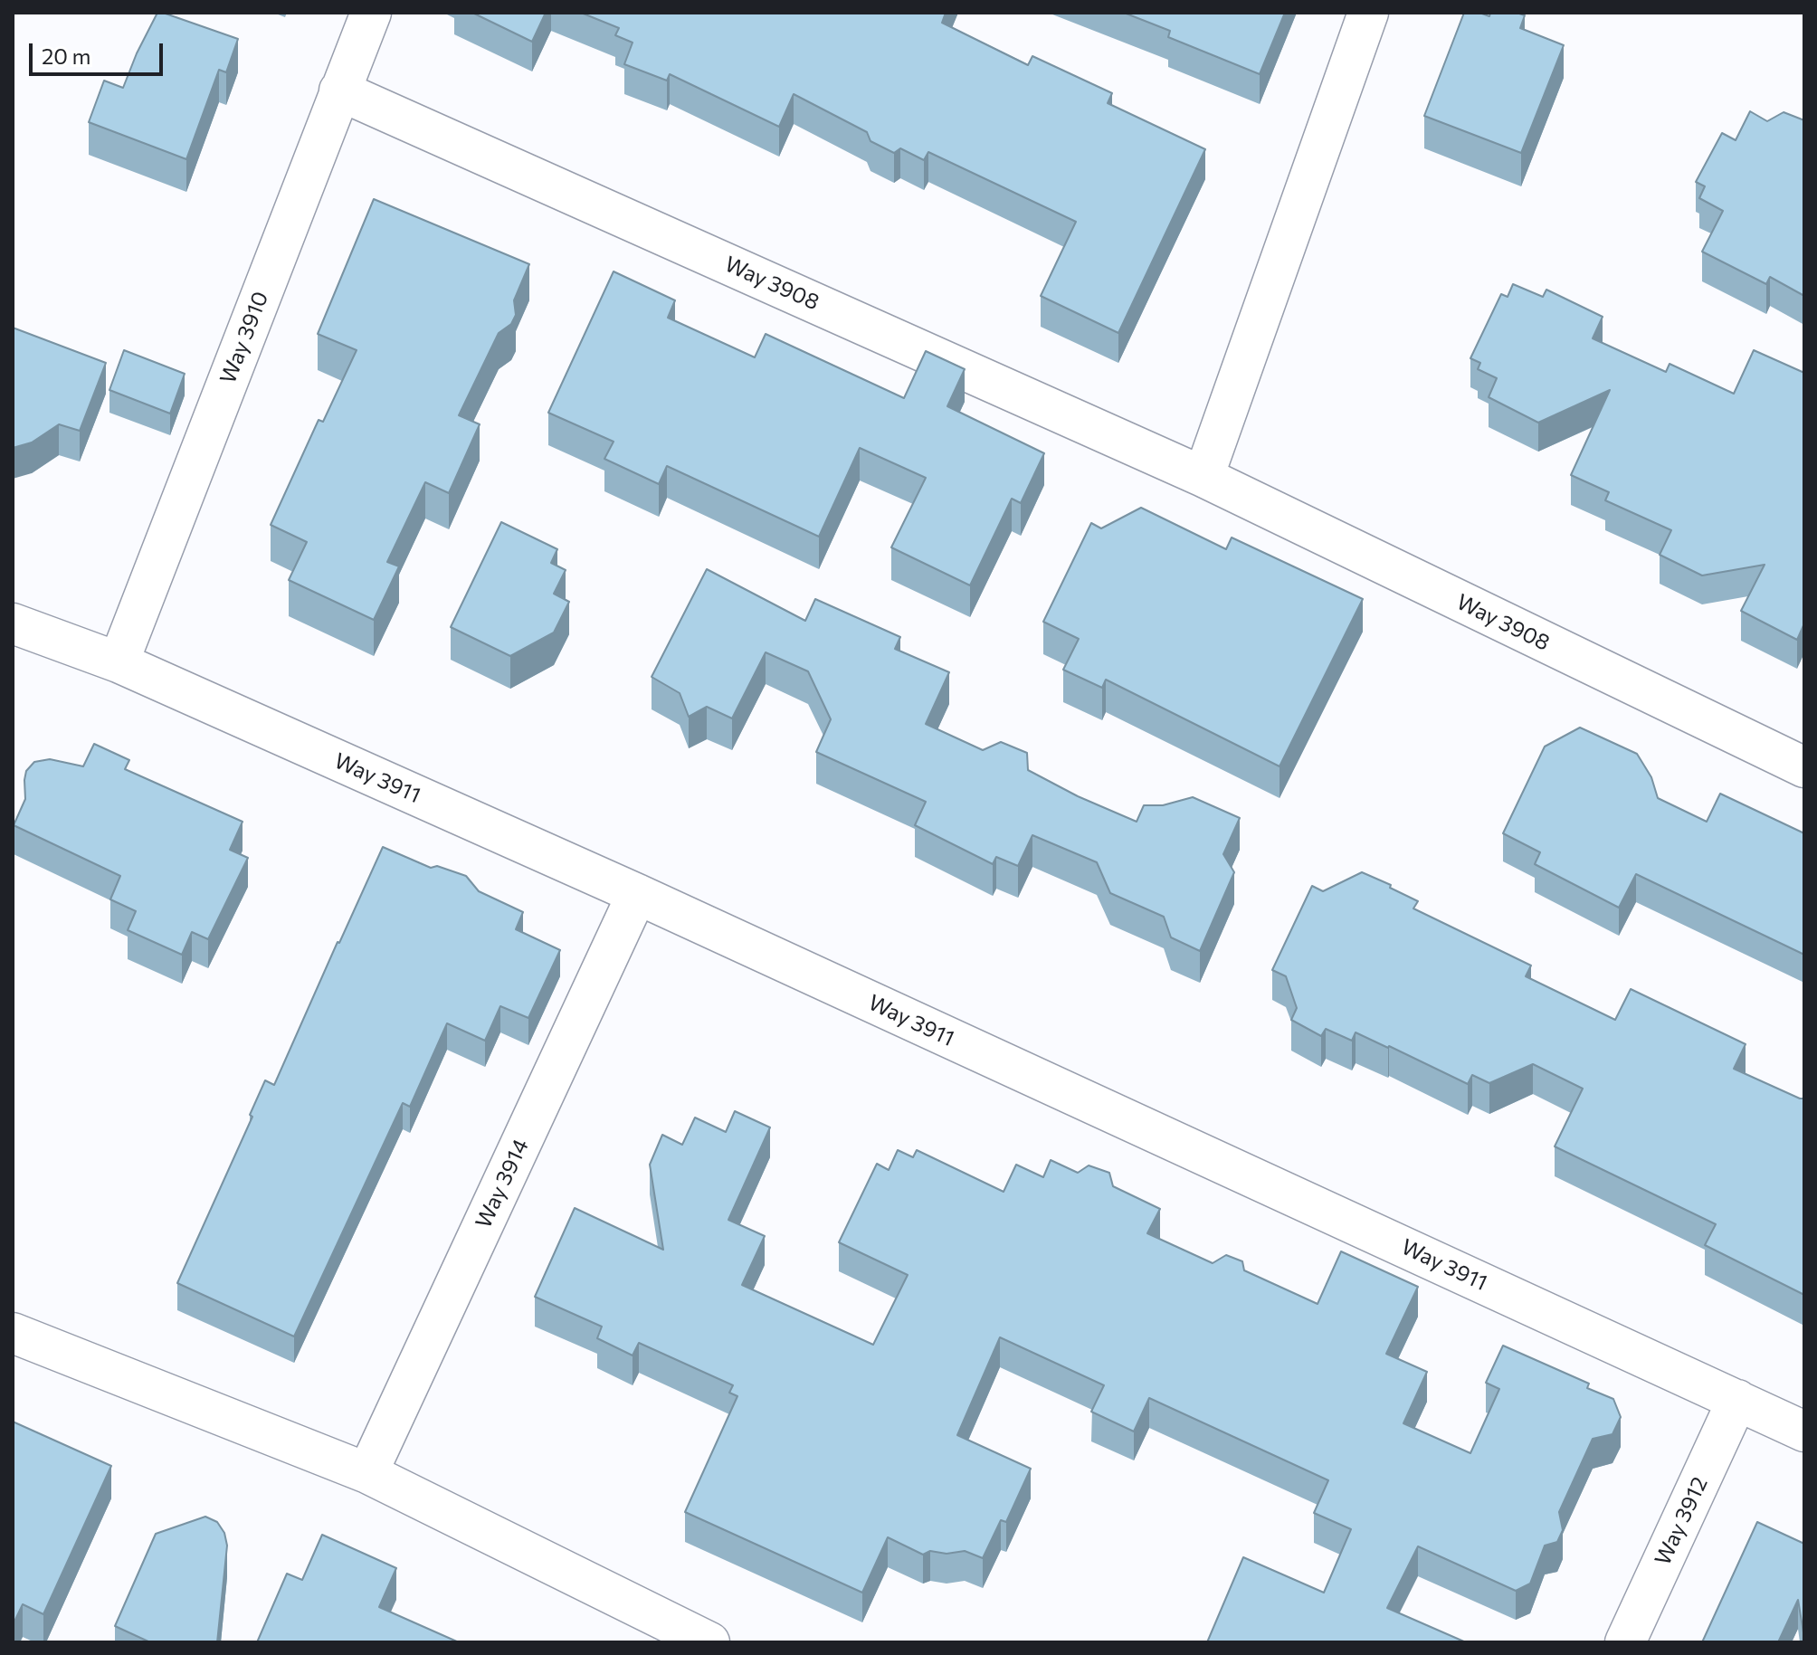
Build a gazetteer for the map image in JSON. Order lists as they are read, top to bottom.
{
  "streets": {
    "street": [
      "Way 3908",
      "Way 3910",
      "Way 3911",
      "Way 3914",
      "Way 3912"
    ]
  },
  "crossings": [
    ["Way 3908", "Way 3910"],
    ["Way 3910", "Way 3911"],
    ["Way 3911", "Way 3914"],
    ["Way 3911", "Way 3912"]
  ],
  "scale_bar": "20 m"
}
